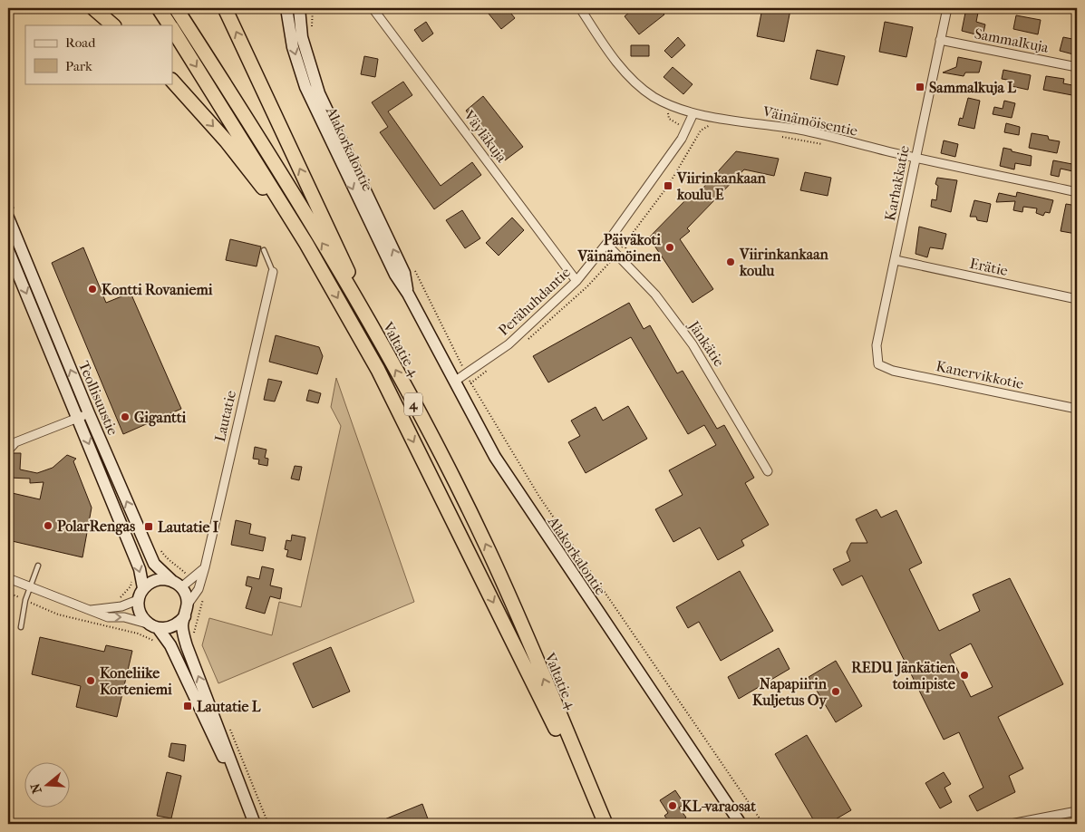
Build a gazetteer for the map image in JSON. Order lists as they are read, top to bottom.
{
  "streets": {
    "highway": ["Valtatie 4", "4"],
    "street": [
      "Sammalkuja",
      "Väinämöisentie",
      "Väyläkuja",
      "Alakorkalontie",
      "Karhakkatie",
      "Erätie",
      "Perähuhdantie",
      "Jänkätie",
      "Kanervikkotie",
      "Teollisuustie",
      "Lautatie"
    ]
  },
  "crossings": [
    ["Sammalkuja", "Karhakkatie"],
    ["Väinämöisentie", "Karhakkatie"],
    ["Väinämöisentie", "Perähuhdantie"],
    ["Väyläkuja", "Perähuhdantie"],
    ["Alakorkalontie", "Perähuhdantie"],
    ["Karhakkatie", "Erätie"],
    ["Karhakkatie", "Kanervikkotie"],
    ["Perähuhdantie", "Jänkätie"],
    ["Teollisuustie", "Lautatie"]
  ],
  "places": {
    "transit": [
      "Sammalkuja L",
      "Viirinkankaan koulu E",
      "Lautatie I",
      "Lautatie L"
    ],
    "other": [
      "Päiväkoti Väinämöinen",
      "Viirinkankaan koulu",
      "Kontti Rovaniemi",
      "Gigantti",
      "PolarRengas",
      "REDU Jänkätien toimipiste",
      "Koneliike Korteniemi",
      "Napapiirin Kuljetus Oy",
      "KL-varaosat"
    ]
  },
  "legend": ["Road", "Park"],
  "north": "left"
}
